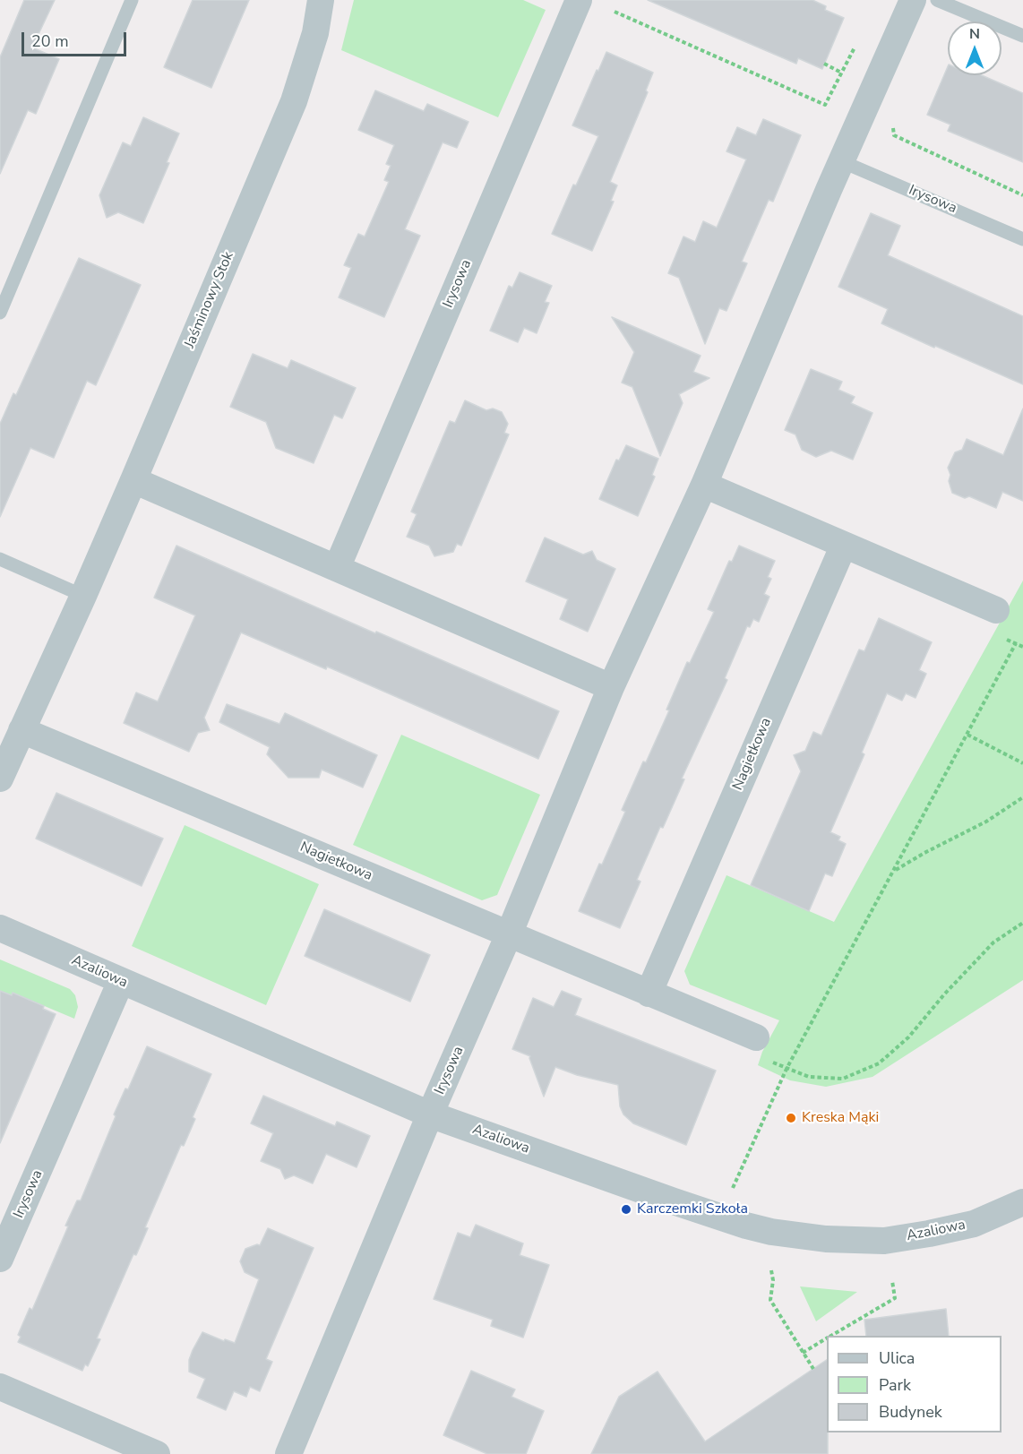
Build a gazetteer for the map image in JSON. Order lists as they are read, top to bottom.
{
  "streets": {
    "street": [
      "Irysowa",
      "Jaśminowy Stok",
      "Nagietkowa",
      "Azaliowa"
    ]
  },
  "crossings": [
    ["Irysowa", "Nagietkowa"],
    ["Irysowa", "Azaliowa"],
    ["Jaśminowy Stok", "Nagietkowa"]
  ],
  "places": ["Kreska Mąki", "Karczemki Szkoła"],
  "legend": ["Ulica", "Park", "Budynek"],
  "scale_bar": "20 m",
  "north": "top"
}
